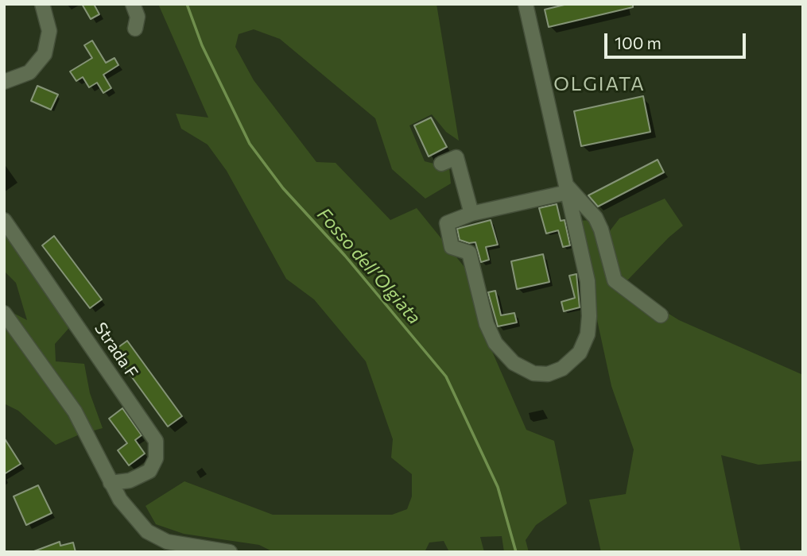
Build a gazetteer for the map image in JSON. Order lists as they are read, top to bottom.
{
  "streets": {
    "street": ["Strada F"]
  },
  "districts": ["OLGIATA"],
  "water": ["Fosso dell’Olgiata"],
  "scale_bar": "100 m"
}
